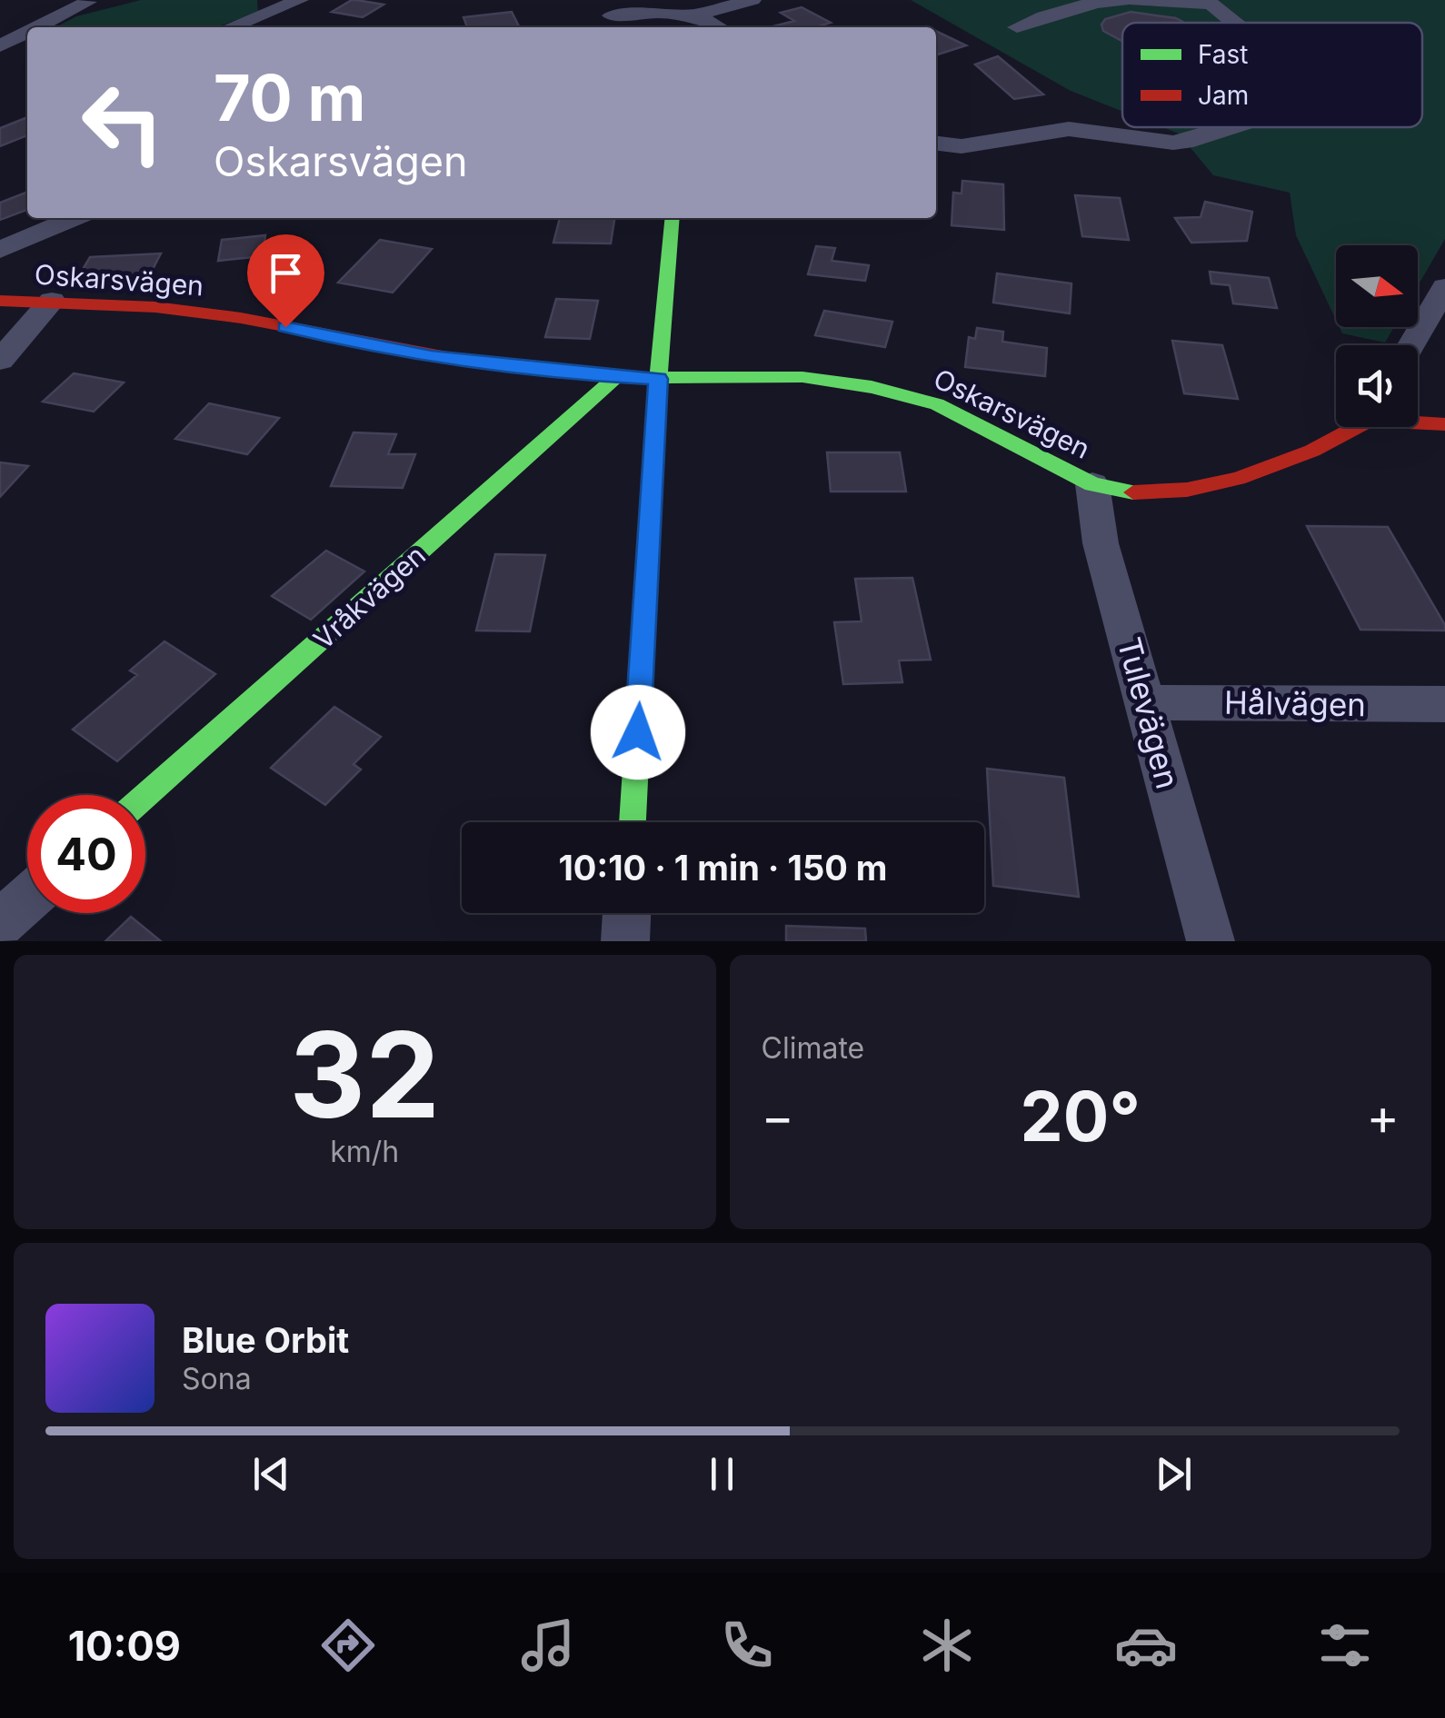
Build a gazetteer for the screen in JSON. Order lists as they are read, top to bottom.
{
  "streets": {
    "street": [
      "Oskarsvägen",
      "Vråkvägen",
      "Hålvägen",
      "Tulevägen"
    ]
  },
  "crossings": [
    ["Oskarsvägen", "Vråkvägen"],
    ["Oskarsvägen", "Tulevägen"],
    ["Hålvägen", "Tulevägen"]
  ],
  "legend": ["Fast", "Jam"],
  "north": "right",
  "page": {
    "turn": ["70 m", "Oskarsvägen"],
    "limit": "40",
    "trip": "10:10 · 1 min · 150 m",
    "tile": [
      ["32", "km/h"],
      "Climate"
    ],
    "heat": ["−", "20°", "+"],
    "song": ["Blue Orbit", "Sona"],
    "tabs": "10:09"
  }
}
